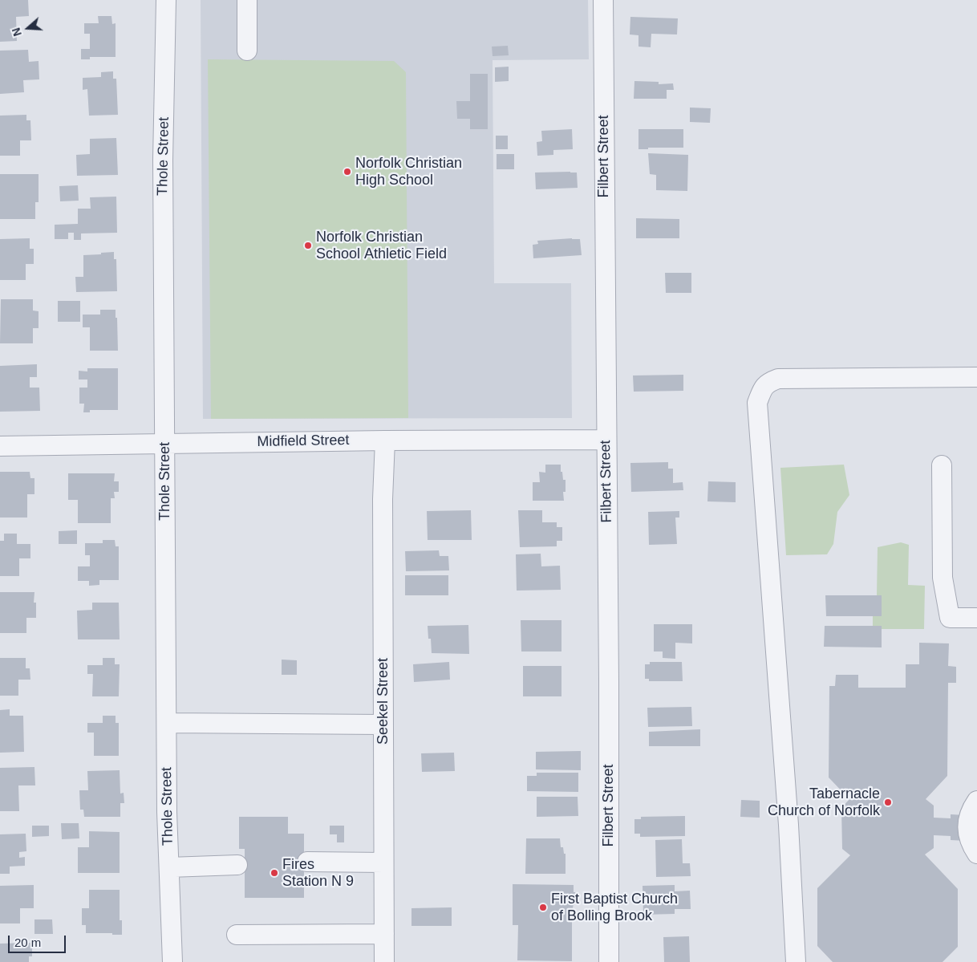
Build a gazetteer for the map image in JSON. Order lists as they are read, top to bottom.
{
  "streets": {
    "street": [
      "Thole Street",
      "Filbert Street",
      "Midfield Street",
      "Seekel Street"
    ]
  },
  "crossings": [
    ["Thole Street", "Midfield Street"],
    ["Filbert Street", "Midfield Street"],
    ["Midfield Street", "Seekel Street"]
  ],
  "places": [
    "Norfolk Christian High School",
    "Norfolk Christian School Athletic Field",
    "Tabernacle Church of Norfolk",
    "Fires Station N 9",
    "First Baptist Church of Bolling Brook"
  ],
  "scale_bar": "20 m",
  "north": "left"
}
